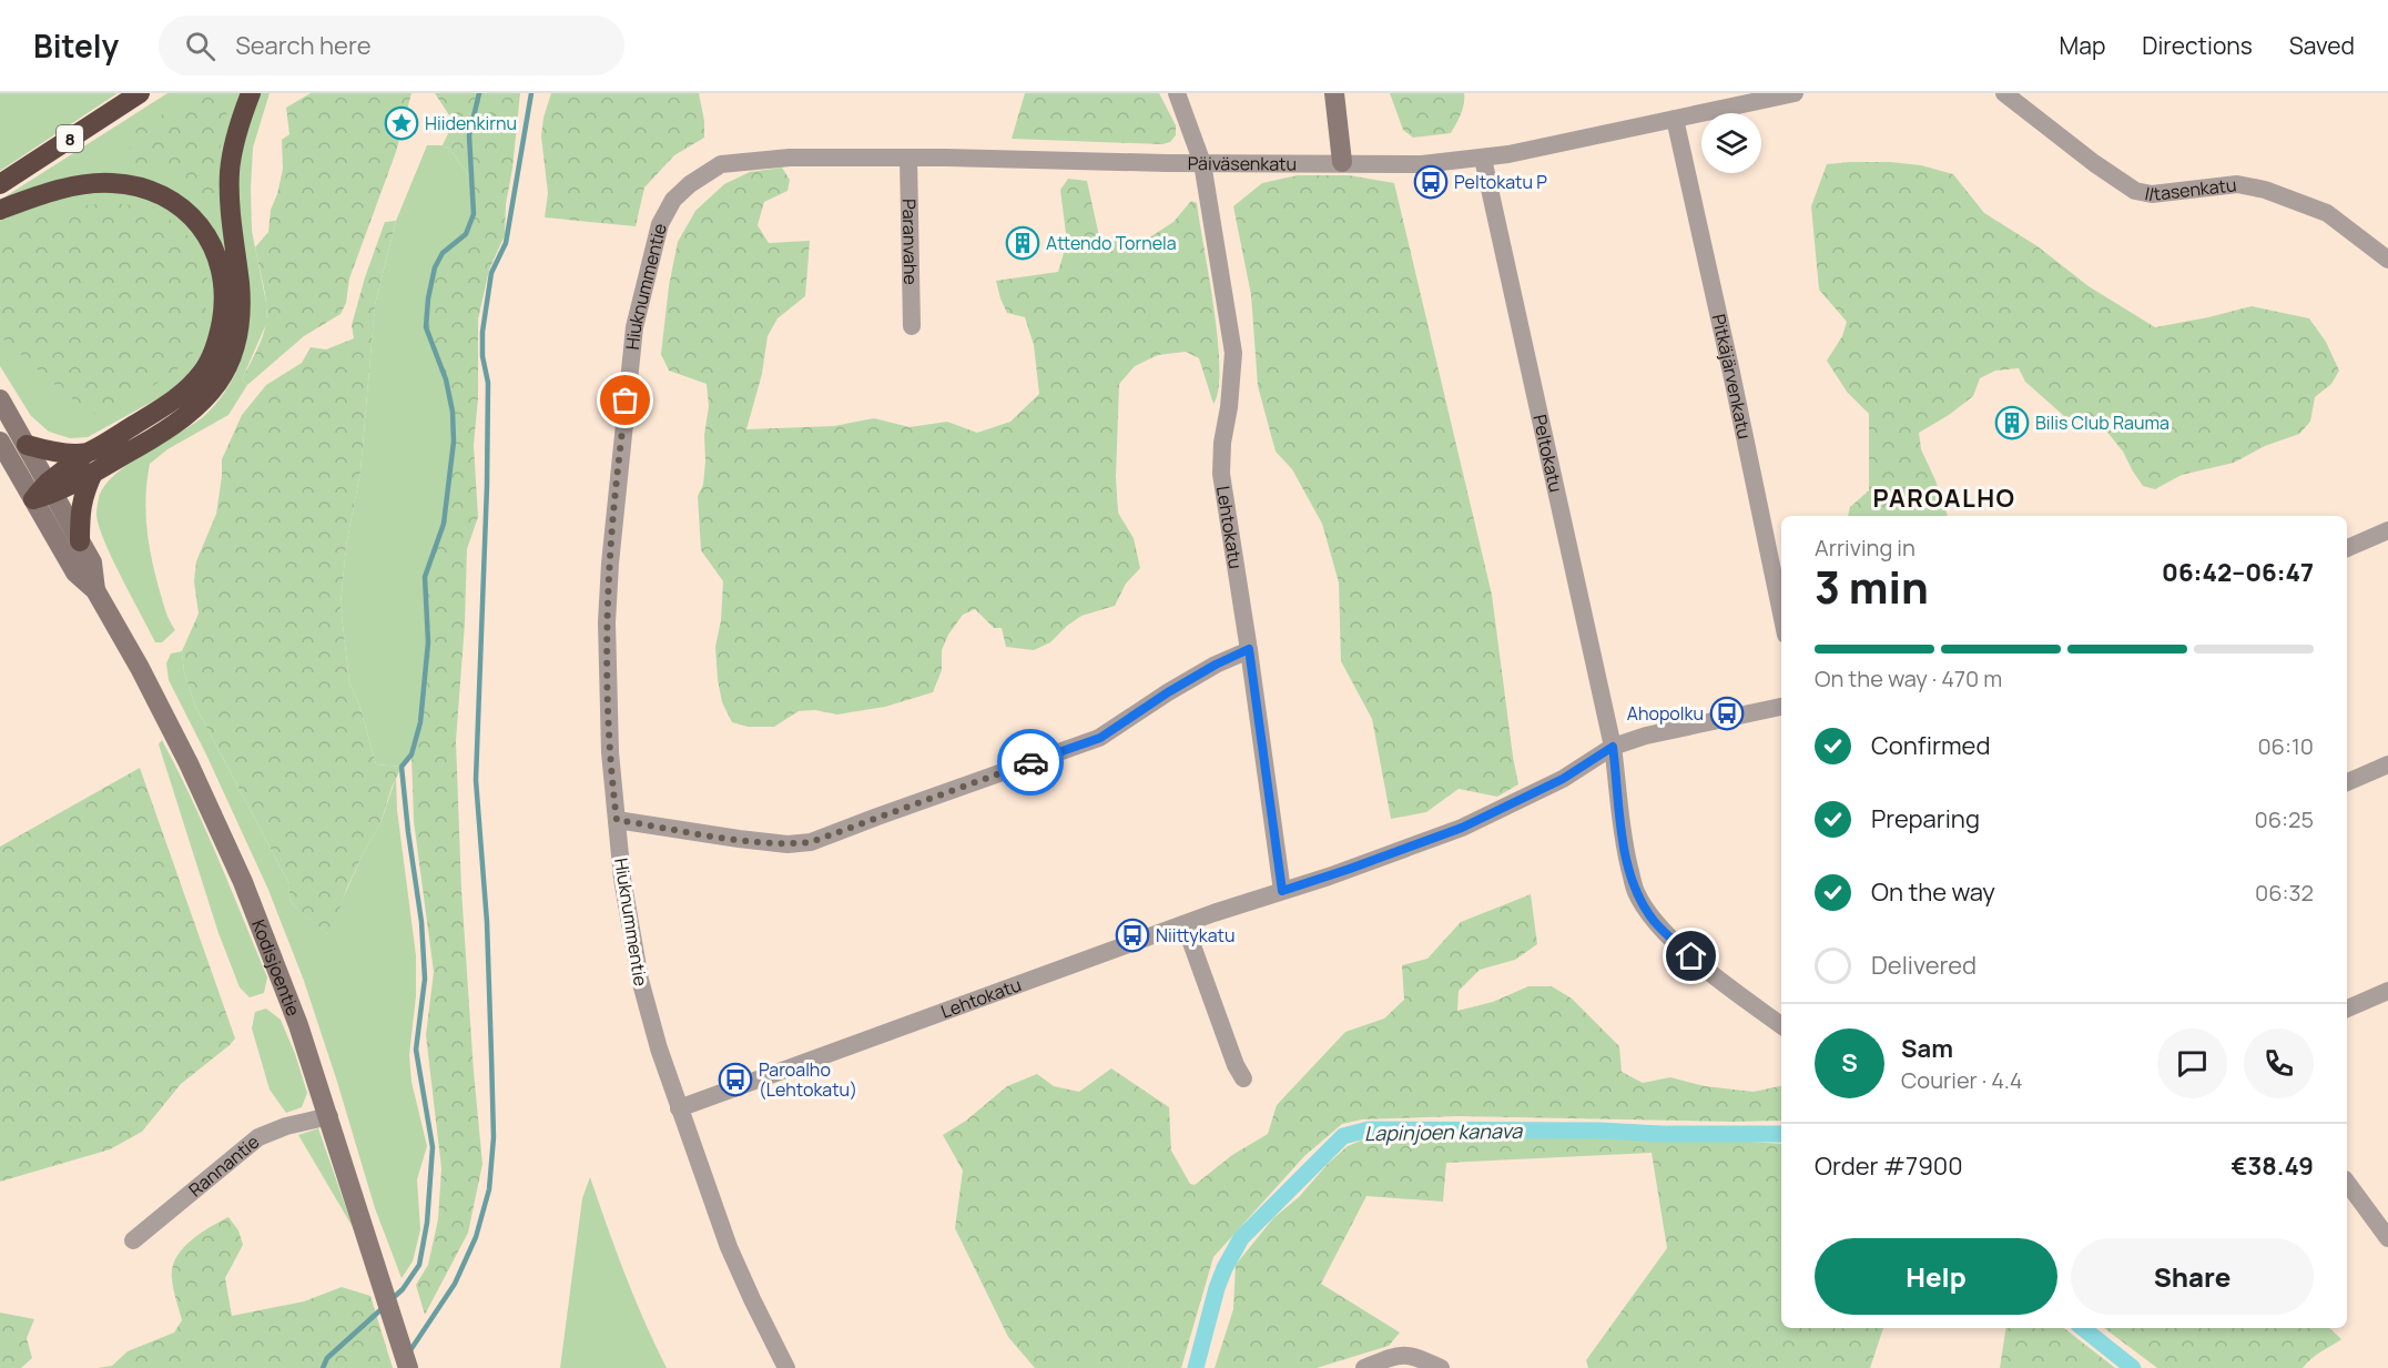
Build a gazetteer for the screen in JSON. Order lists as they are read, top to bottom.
{
  "streets": {
    "highway": ["8"],
    "street": [
      "Päiväsenkatu",
      "Iltasenkatu",
      "Paranvahe",
      "Hiuknummentie",
      "Pitkäjärvenkatu",
      "Peltokatu",
      "Lehtokatu",
      "Kodisjoentie",
      "Rannantie"
    ]
  },
  "crossings": [
    ["Päiväsenkatu", "Paranvahe"],
    ["Päiväsenkatu", "Hiuknummentie"],
    ["Päiväsenkatu", "Pitkäjärvenkatu"],
    ["Päiväsenkatu", "Peltokatu"],
    ["Päiväsenkatu", "Lehtokatu"],
    ["Hiuknummentie", "Lehtokatu"],
    ["Kodisjoentie", "Rannantie"]
  ],
  "districts": ["PAROALHO"],
  "water": ["Lapinjoen kanava"],
  "places": {
    "place": ["Hiidenkirnu"],
    "bus stop": [
      "Peltokatu P",
      "Ahopolku",
      "Niittykatu",
      "Paroalho (Lehtokatu)"
    ],
    "building": ["Attendo Tornela", "Bilis Club Rauma"]
  },
  "page": {
    "header": "Bitely",
    "search": "Search here",
    "nav": ["Map", "Directions", "Saved"],
    "heading": ["3 min", "Arriving in", "06:42–06:47"],
    "panel": [
      "Sam",
      "Courier · 4.4",
      "Order #7900",
      "€38.49"
    ],
    "bar": "On the way · 470 m",
    "list": [
      ["Confirmed", "06:10"],
      ["Preparing", "06:25"],
      ["On the way", "06:32"],
      "Delivered"
    ],
    "round": "S",
    "buttons": ["Help", "Share"]
  }
}
